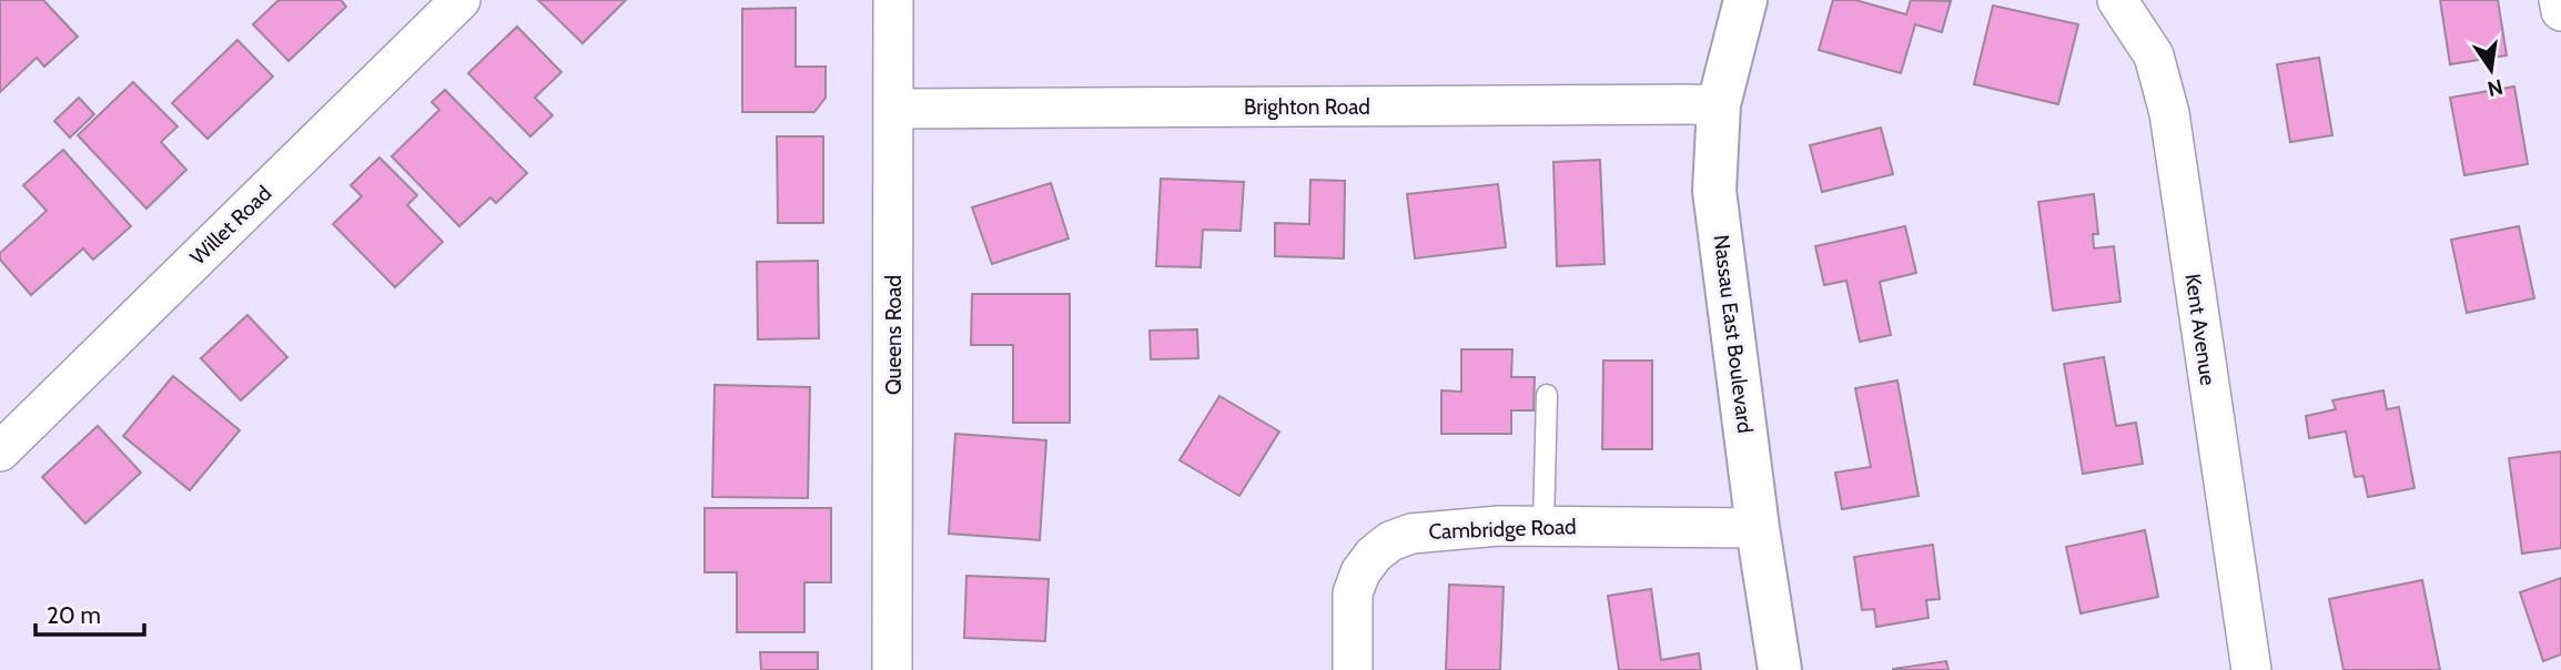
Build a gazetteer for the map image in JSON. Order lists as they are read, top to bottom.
{
  "streets": {
    "street": [
      "Brighton Road",
      "Willet Road",
      "Kent Avenue",
      "Nassau East Boulevard",
      "Queens Road",
      "Cambridge Road"
    ]
  },
  "crossings": [
    ["Brighton Road", "Nassau East Boulevard"],
    ["Brighton Road", "Queens Road"],
    ["Nassau East Boulevard", "Cambridge Road"]
  ],
  "scale_bar": "20 m",
  "north": "bottom"
}
